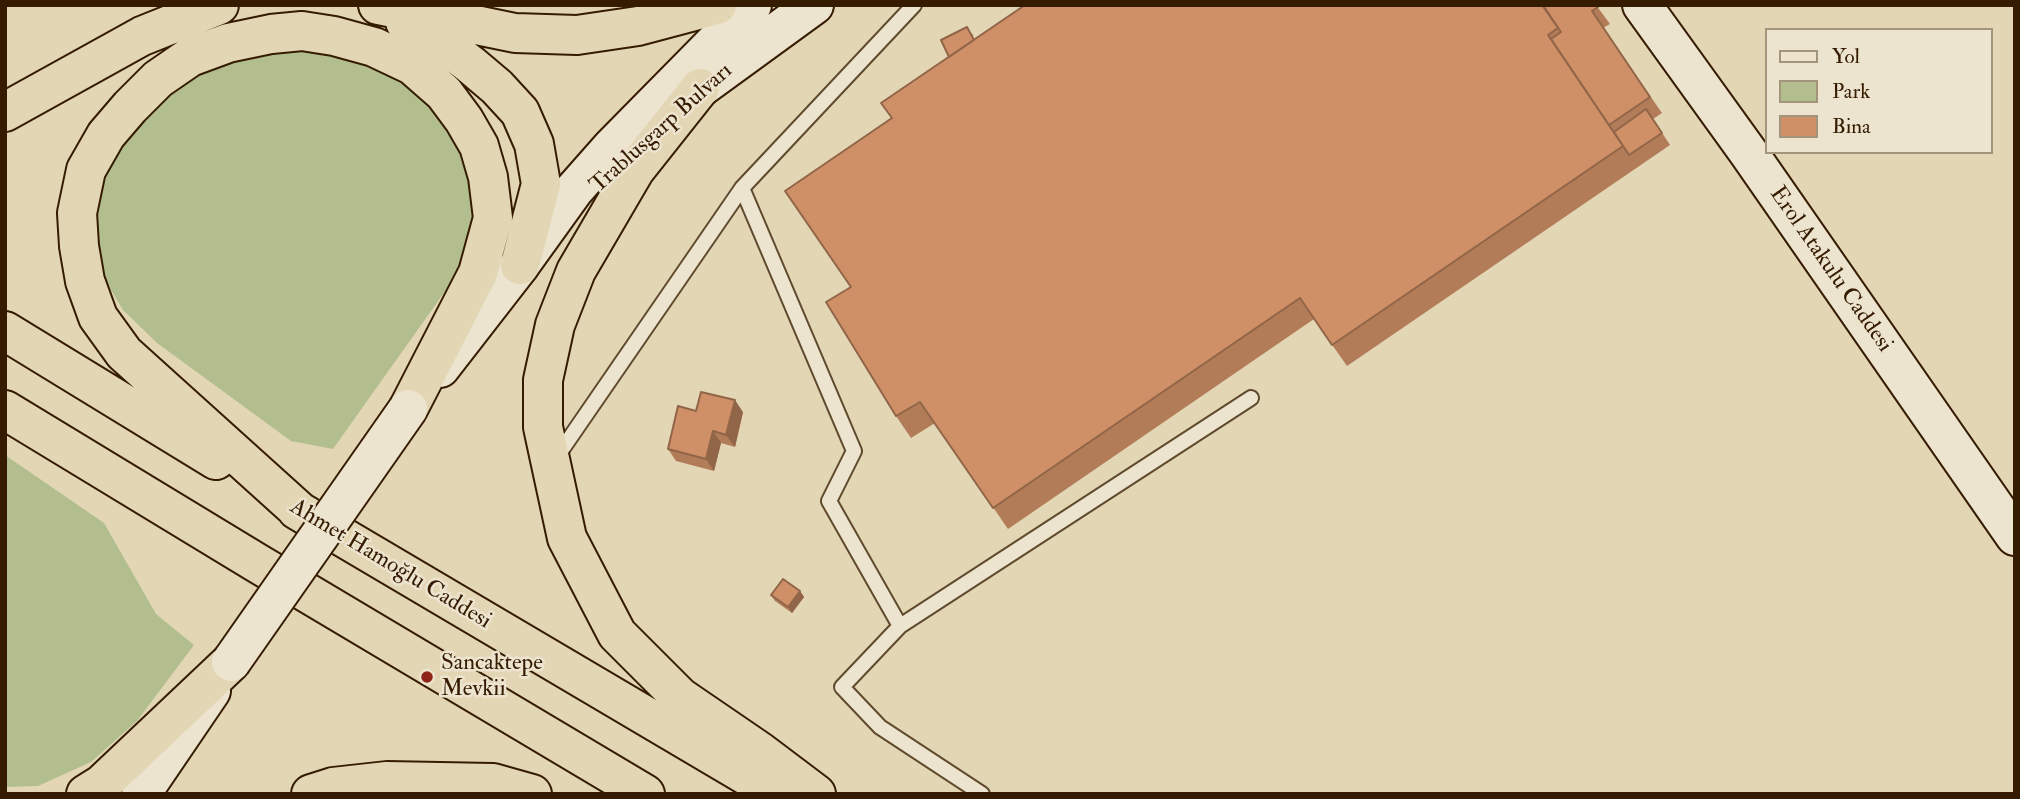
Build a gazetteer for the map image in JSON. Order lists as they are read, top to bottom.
{
  "streets": {
    "highway": ["Ahmet Hamoğlu Caddesi"],
    "main road": ["Trablusgarp Bulvarı", "Erol Atakulu Caddesi"]
  },
  "places": ["Sancaktepe Mevkii"],
  "legend": ["Yol", "Park", "Bina"]
}
